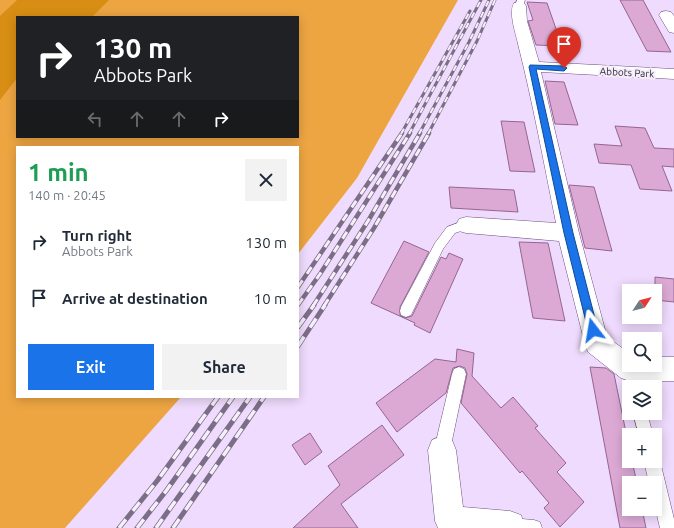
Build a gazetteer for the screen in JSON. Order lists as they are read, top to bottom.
{
  "streets": {
    "street": ["Abbots Park"]
  },
  "north": "top right",
  "page": {
    "turn": ["130 m", "Abbots Park"],
    "heading": ["1 min", "140 m · 20:45"],
    "list": [
      {
        "name": "Turn right",
        "note": "Abbots Park",
        "value": "130 m"
      },
      {
        "name": "Arrive at destination",
        "value": "10 m"
      }
    ],
    "map_buttons": ["+", "−"],
    "buttons": ["Exit", "Share"]
  }
}
